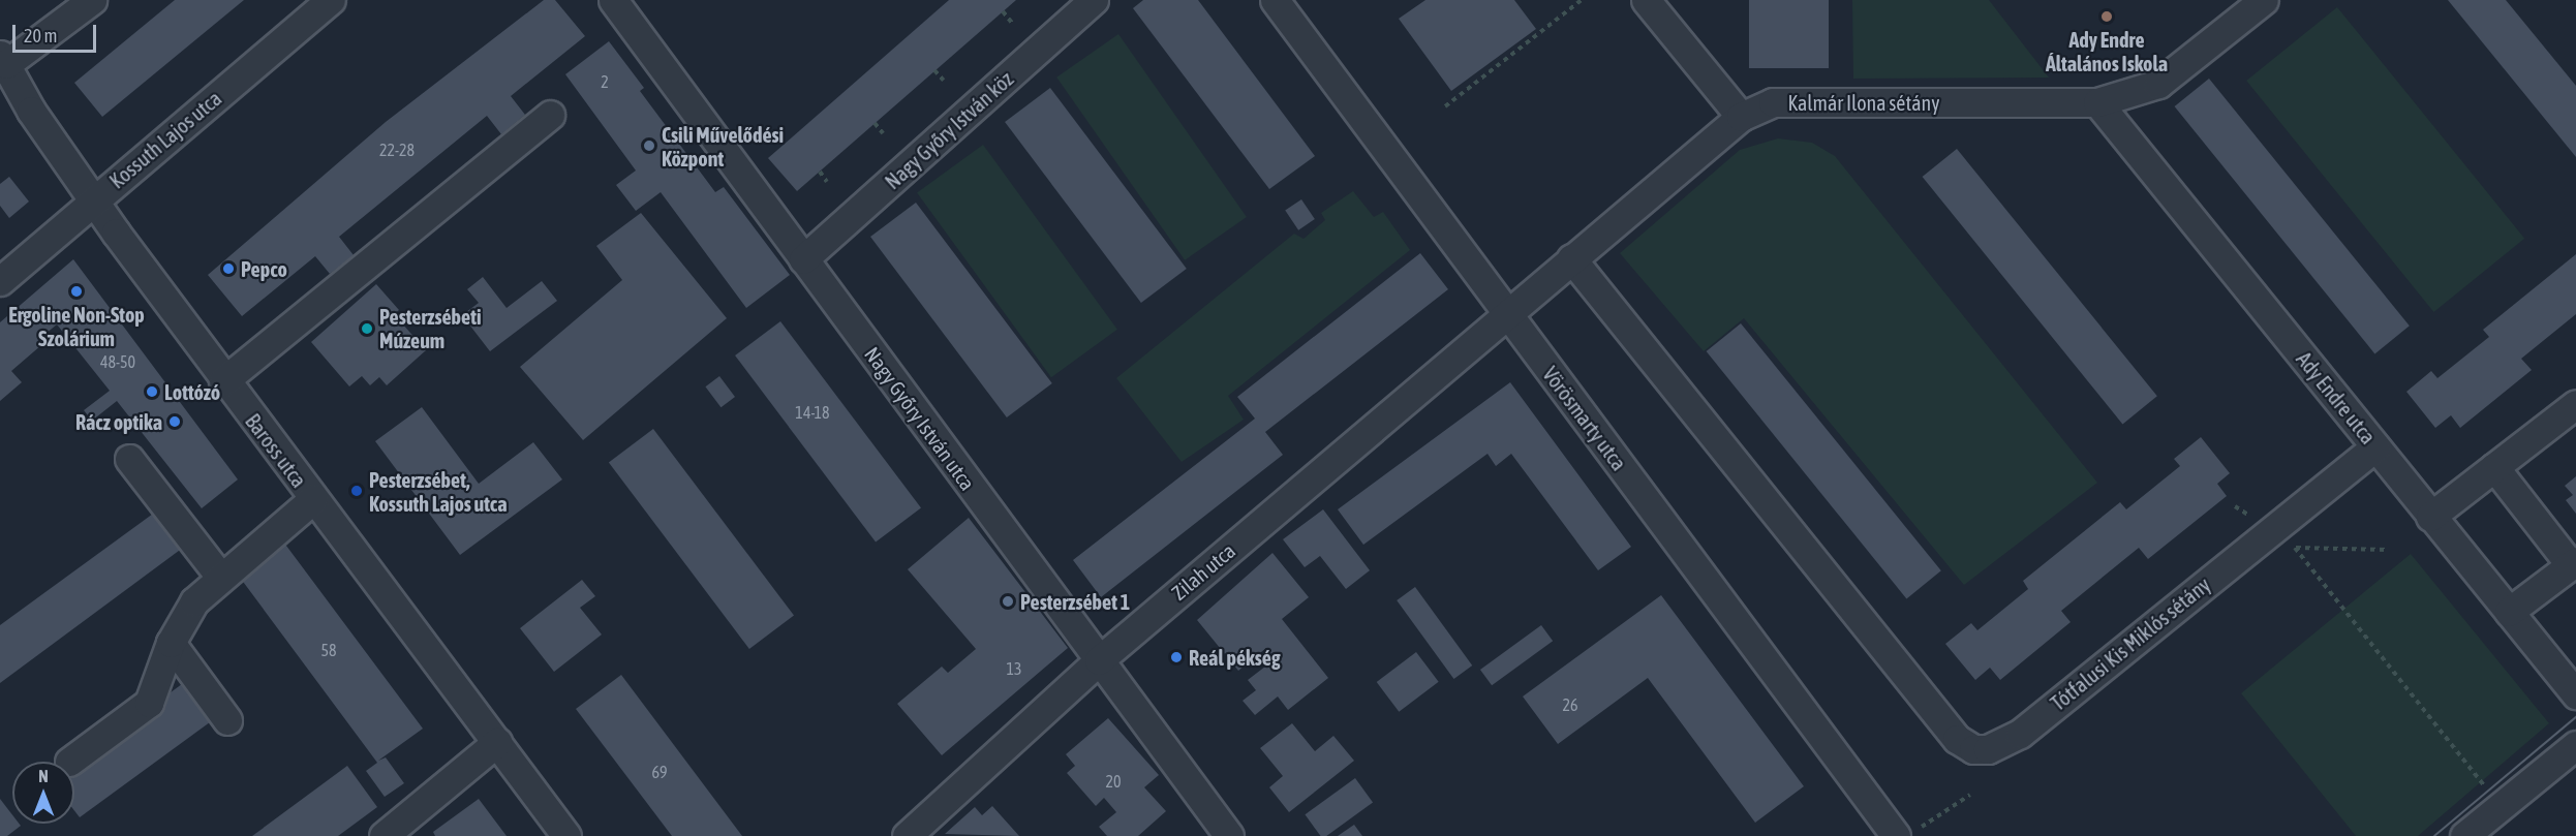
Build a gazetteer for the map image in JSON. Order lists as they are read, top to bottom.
{
  "streets": {
    "street": [
      "Kalmár Ilona sétány",
      "Nagy Győry István köz",
      "Kossuth Lajos utca",
      "Ady Endre utca",
      "Nagy Győry István utca",
      "Vörösmarty utca",
      "Baross utca",
      "Zilah utca",
      "Tótfalusi Kis Miklós sétány"
    ]
  },
  "crossings": [
    ["Kalmár Ilona sétány", "Ady Endre utca"],
    ["Kalmár Ilona sétány", "Vörösmarty utca"],
    ["Kalmár Ilona sétány", "Zilah utca"],
    ["Kalmár Ilona sétány", "Tótfalusi Kis Miklós sétány"],
    ["Nagy Győry István köz", "Nagy Győry István utca"],
    ["Kossuth Lajos utca", "Baross utca"],
    ["Ady Endre utca", "Tótfalusi Kis Miklós sétány"],
    ["Nagy Győry István utca", "Zilah utca"],
    ["Vörösmarty utca", "Zilah utca"]
  ],
  "places": [
    "Ady Endre Általános Iskola",
    "Csili Művelődési Központ",
    "Pepco",
    "Ergoline Non-Stop Szolárium",
    "Pesterzsébeti Múzeum",
    "Lottózó",
    "Rácz optika",
    "Pesterzsébet, Kossuth Lajos utca",
    "Pesterzsébet 1",
    "Reál pékség"
  ],
  "house_numbers": [
    "2",
    "22-28",
    "48-50",
    "14-18",
    "58",
    "13",
    "26",
    "69",
    "20"
  ],
  "scale_bar": "20 m",
  "north": "top"
}
